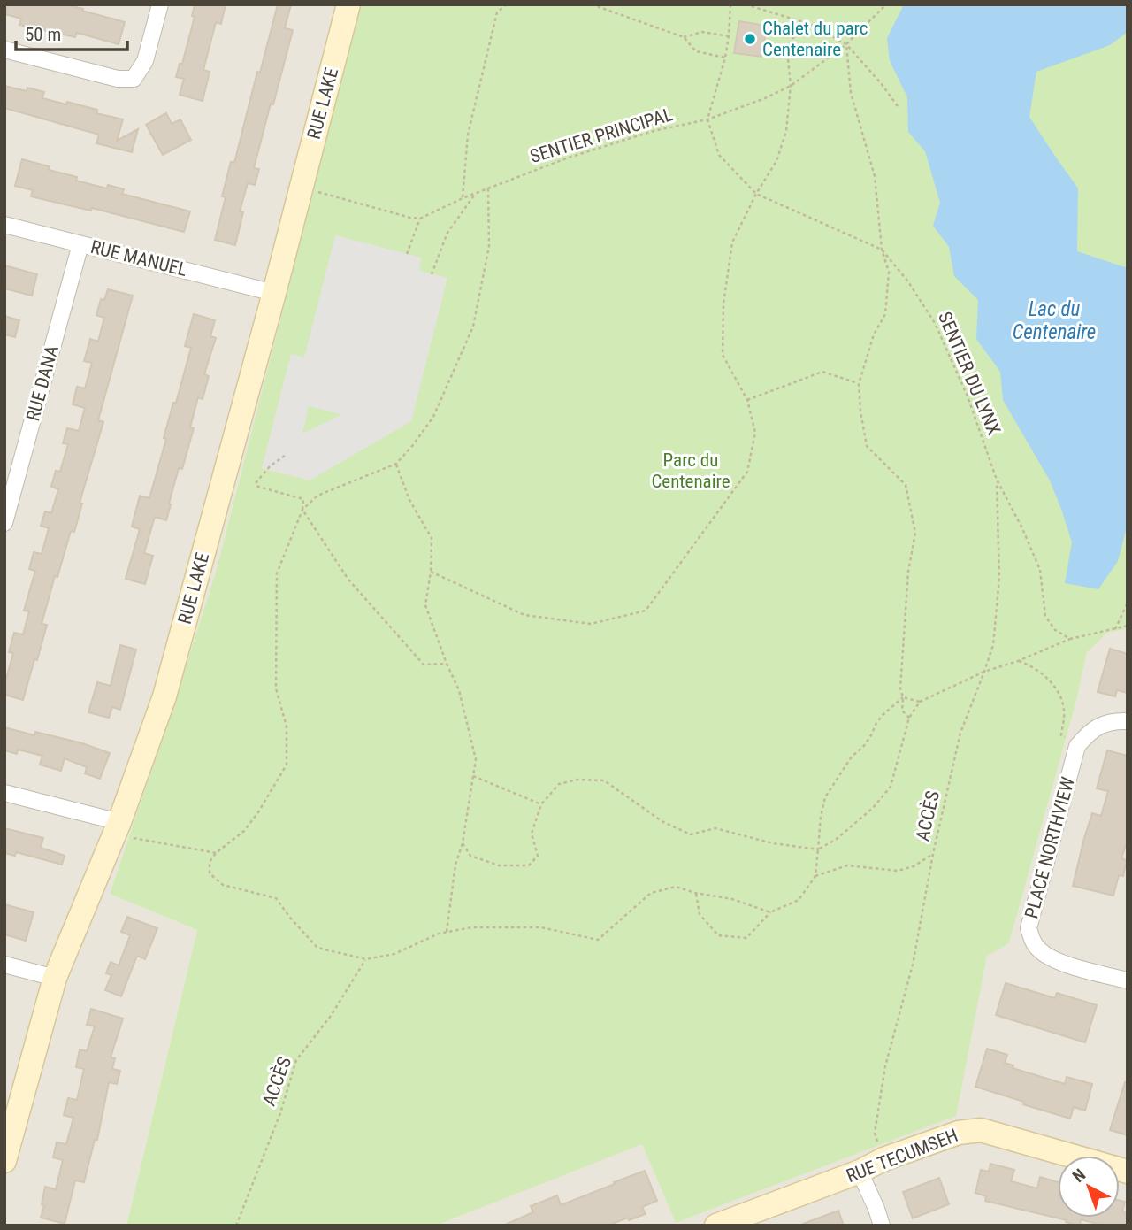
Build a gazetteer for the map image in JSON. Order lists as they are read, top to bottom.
{
  "streets": {
    "street": [
      "RUE LAKE",
      "RUE MANUEL",
      "RUE DANA",
      "PLACE NORTHVIEW",
      "RUE TECUMSEH"
    ],
    "path": ["SENTIER PRINCIPAL", "SENTIER DU LYNX", "ACCÈS"]
  },
  "crossings": [
    ["RUE LAKE", "RUE MANUEL"],
    ["SENTIER PRINCIPAL", "SENTIER DU LYNX"],
    ["RUE MANUEL", "RUE DANA"],
    ["SENTIER DU LYNX", "ACCÈS"],
    ["ACCÈS", "RUE TECUMSEH"]
  ],
  "water": ["Lac du Centenaire"],
  "parks": ["Parc du Centenaire"],
  "places": ["Chalet du parc Centenaire"],
  "scale_bar": "50 m",
  "north": "top left"
}
